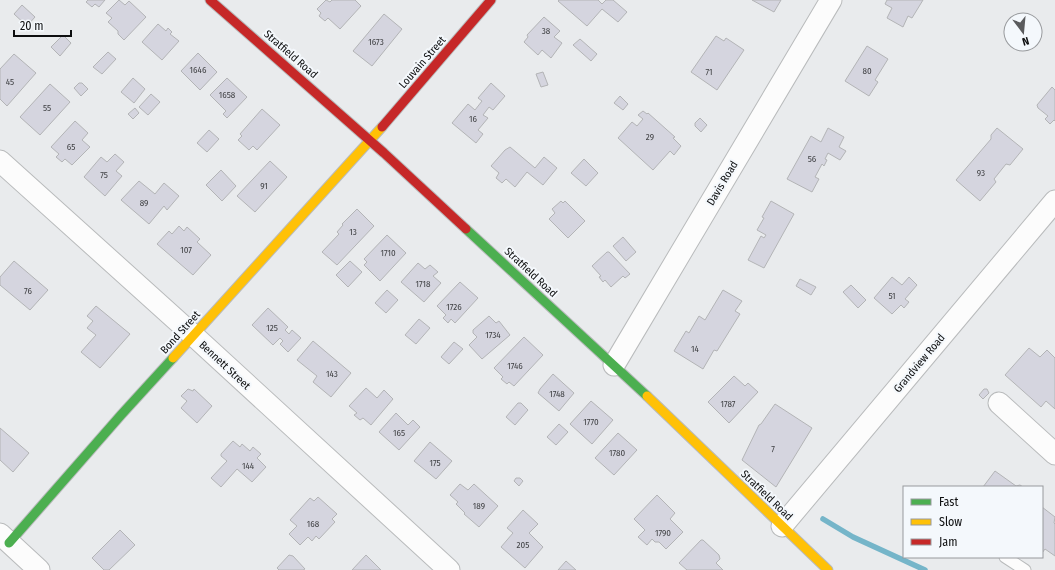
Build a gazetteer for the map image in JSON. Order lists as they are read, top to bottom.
{
  "streets": {
    "main road": ["Stratfield Road", "Louvain Street", "Bond Street"],
    "street": ["Davis Road", "Grandview Road", "Bennett Street"]
  },
  "crossings": [
    ["Stratfield Road", "Louvain Street"],
    ["Stratfield Road", "Davis Road"],
    ["Stratfield Road", "Bond Street"],
    ["Stratfield Road", "Grandview Road"],
    ["Louvain Street", "Bond Street"],
    ["Bond Street", "Bennett Street"]
  ],
  "house_numbers": [
    "38",
    "1673",
    "1646",
    "80",
    "71",
    "45",
    "1658",
    "55",
    "16",
    "29",
    "65",
    "56",
    "93",
    "75",
    "91",
    "89",
    "13",
    "107",
    "1710",
    "1718",
    "76",
    "51",
    "1726",
    "125",
    "1734",
    "14",
    "1746",
    "143",
    "1748",
    "1787",
    "1770",
    "165",
    "7",
    "1780",
    "175",
    "144",
    "189",
    "168",
    "1790",
    "205"
  ],
  "legend": ["Fast", "Slow", "Jam"],
  "scale_bar": "20 m",
  "north": "bottom"
}
